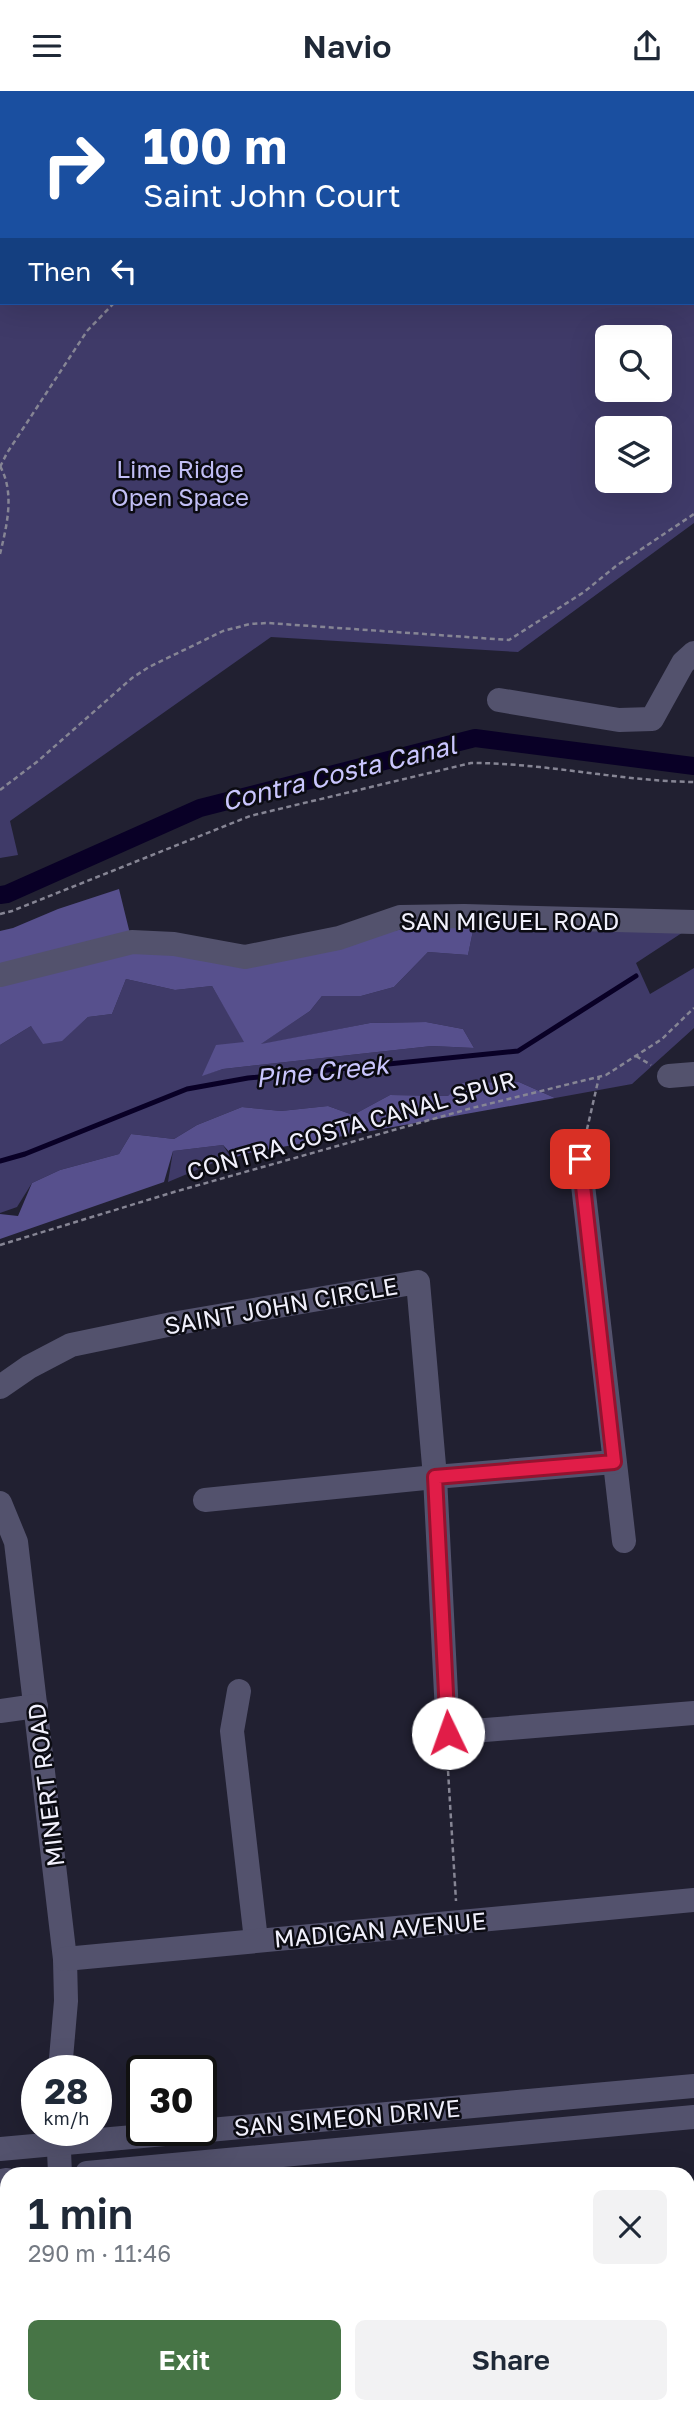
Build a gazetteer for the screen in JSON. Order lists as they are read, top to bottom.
{
  "streets": {
    "street": [
      "SAN MIGUEL ROAD",
      "SAINT JOHN CIRCLE",
      "MINERT ROAD",
      "MADIGAN AVENUE",
      "SAN SIMEON DRIVE"
    ],
    "path": ["CONTRA COSTA CANAL SPUR"]
  },
  "crossings": [
    ["MINERT ROAD", "MADIGAN AVENUE"]
  ],
  "water": ["Contra Costa Canal", "Pine Creek"],
  "parks": ["Lime Ridge Open Space"],
  "page": {
    "header": "Navio",
    "turn": ["100 m", "Saint John Court"],
    "then": "Then",
    "speed": "28 km/h",
    "limit": "30",
    "heading": ["1 min", "290 m · 11:46"],
    "buttons": ["Exit", "Share"]
  }
}
